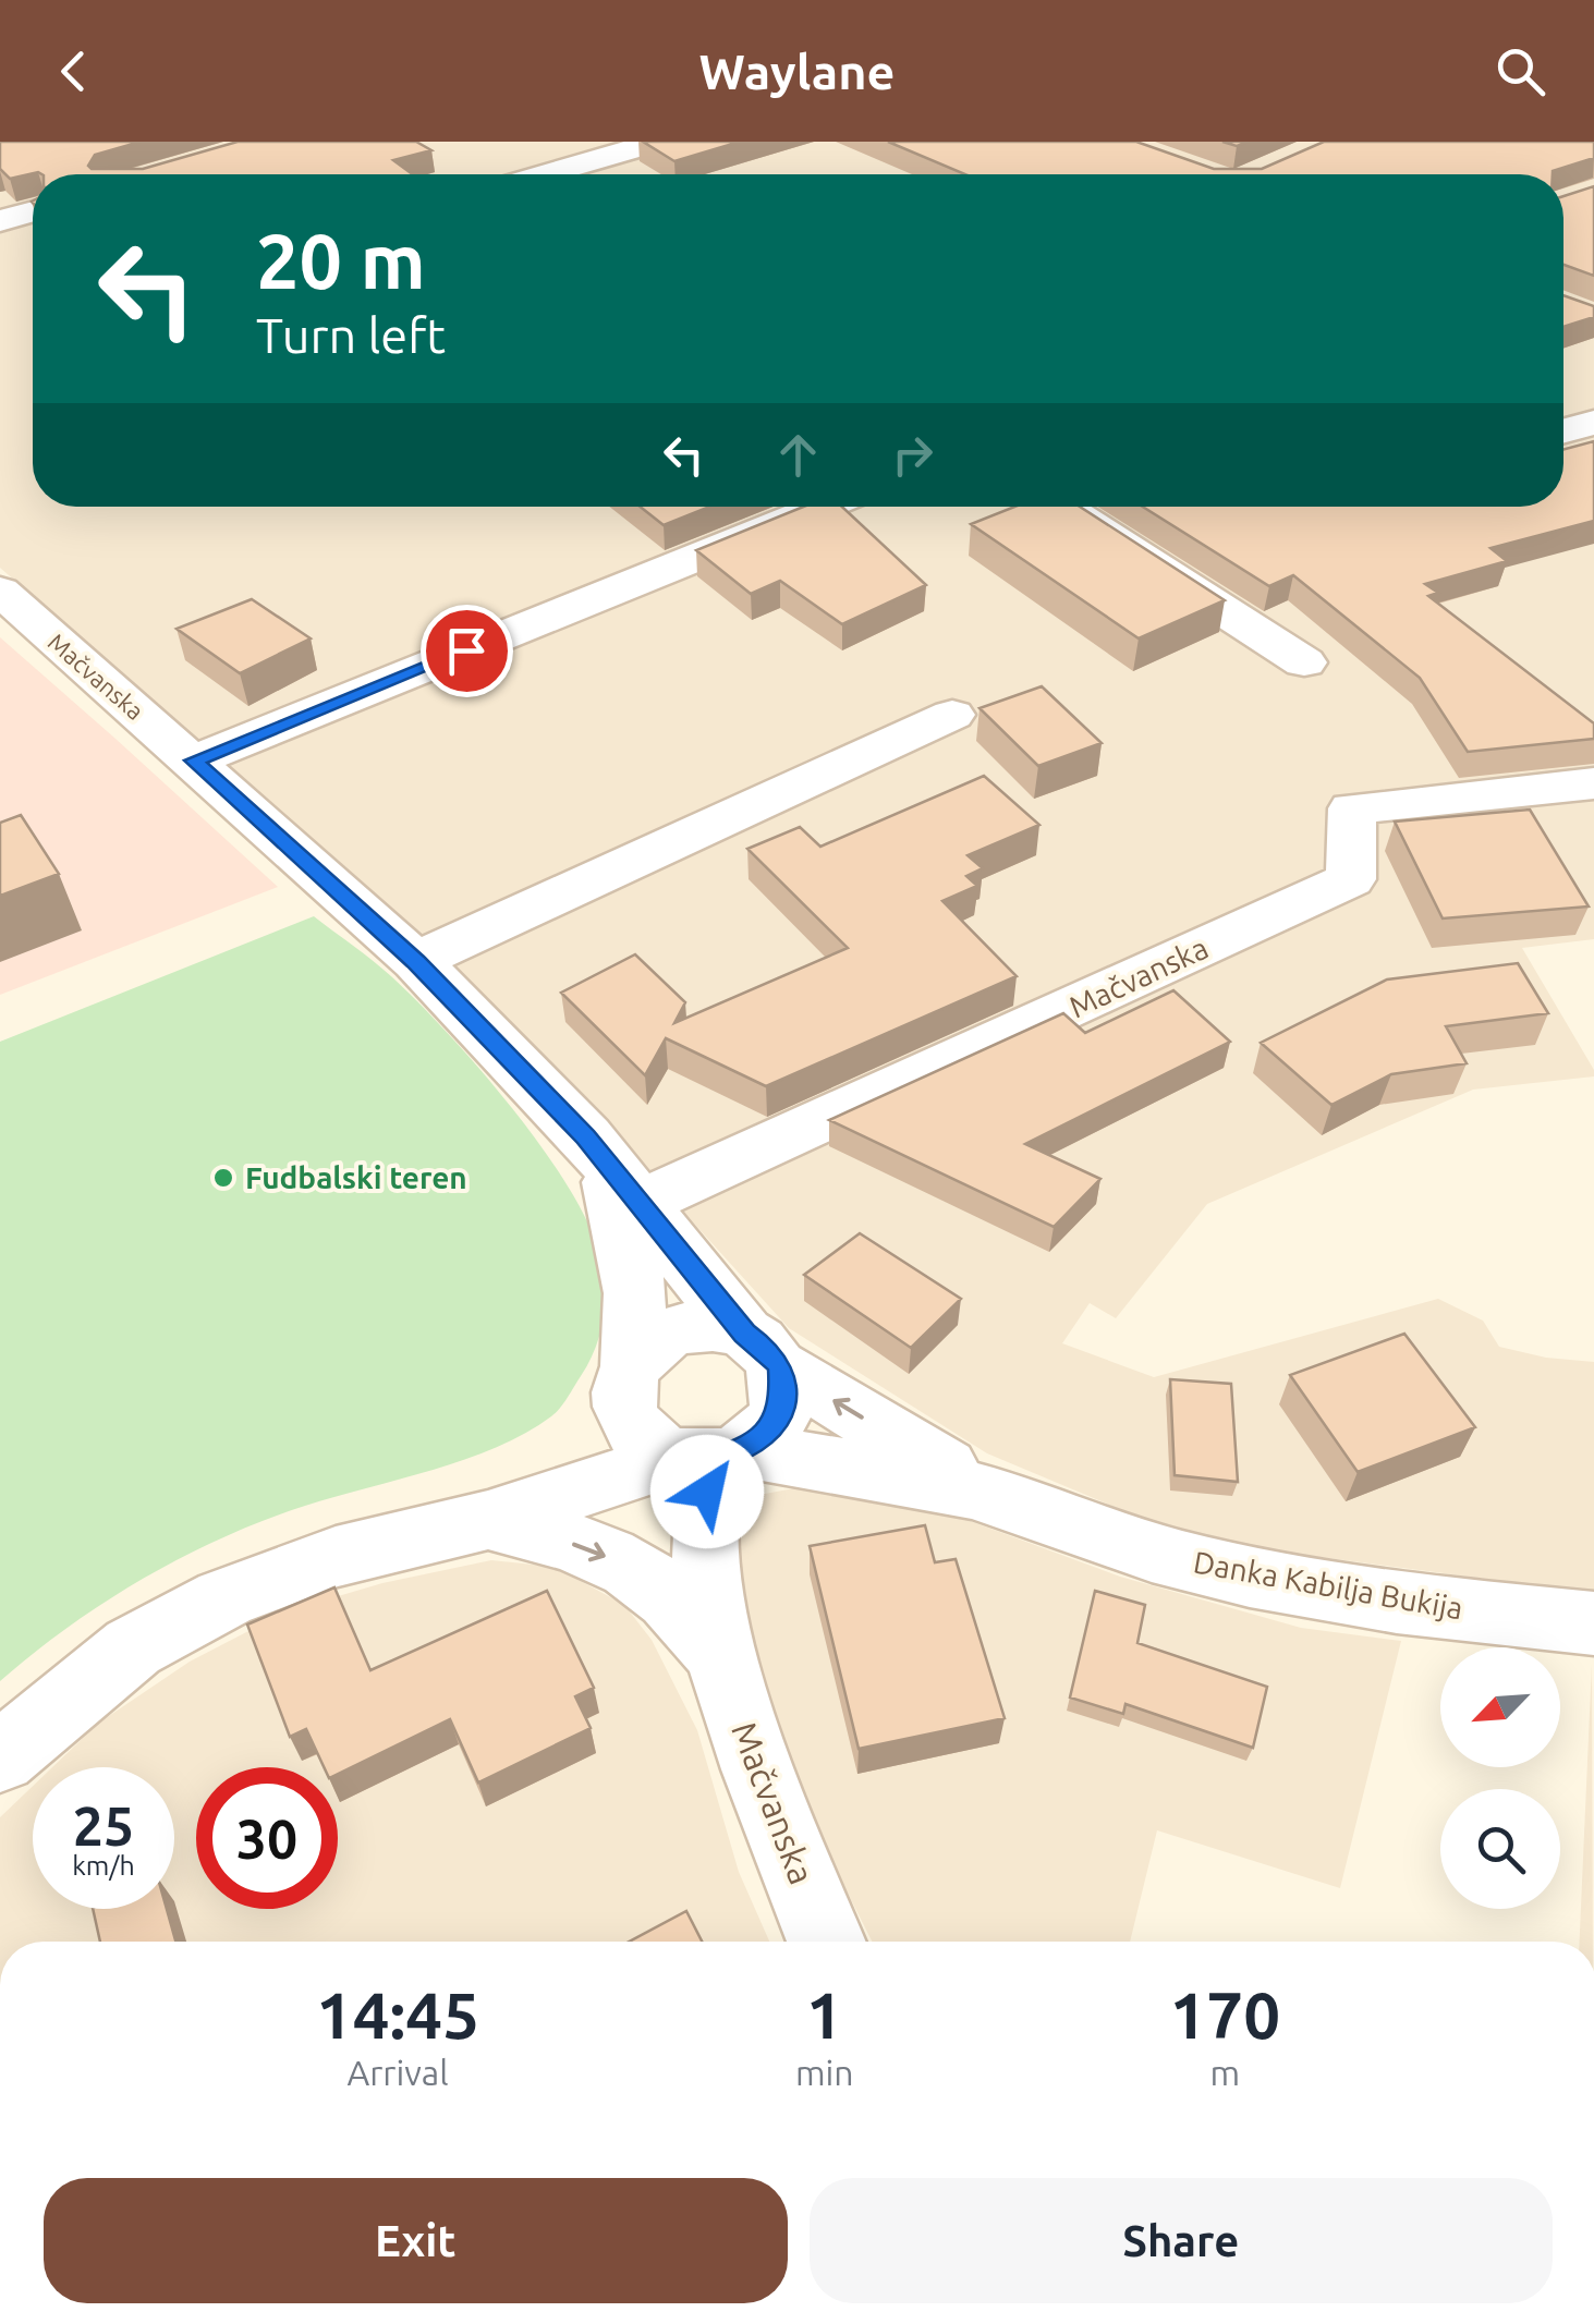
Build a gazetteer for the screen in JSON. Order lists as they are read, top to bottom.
{
  "streets": {
    "street": ["Mačvanska", "Danka Kabilja Bukija"]
  },
  "places": ["Fudbalski teren"],
  "north": "bottom left",
  "page": {
    "header": "Waylane",
    "turn": ["20 m", "Turn left"],
    "speed": "25 km/h",
    "limit": "30",
    "eta": [
      "14:45",
      "Arrival",
      "1",
      "min",
      "170",
      "m"
    ],
    "buttons": ["Exit", "Share"]
  }
}
